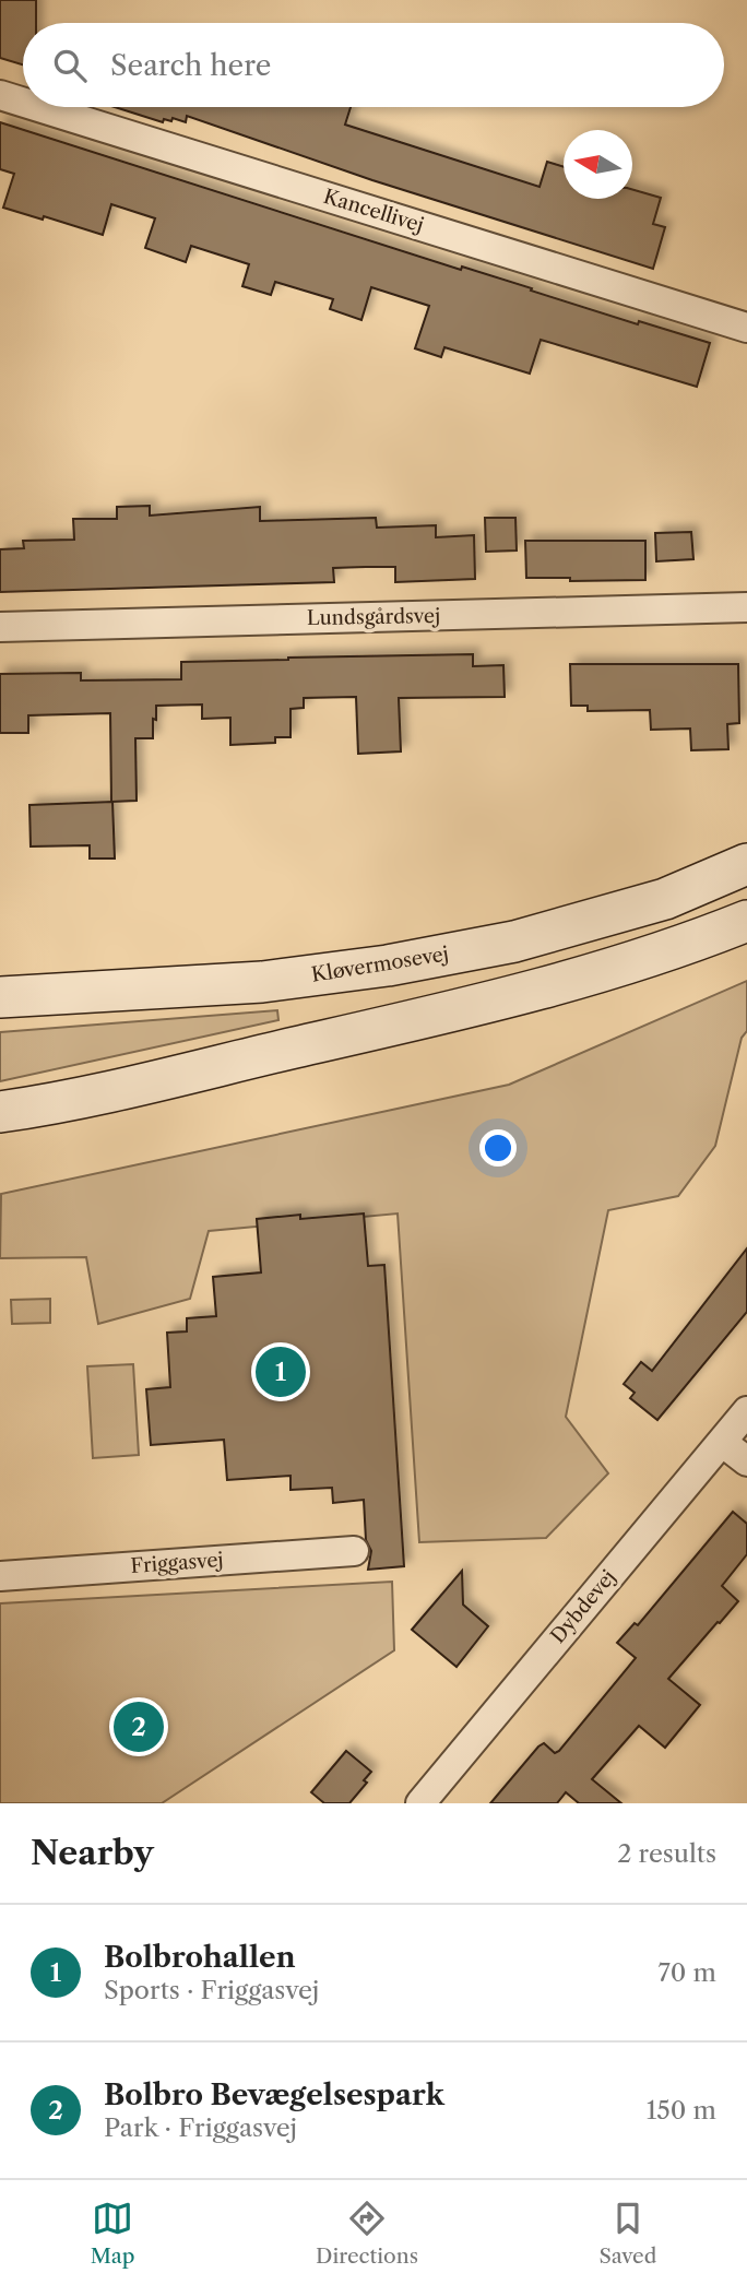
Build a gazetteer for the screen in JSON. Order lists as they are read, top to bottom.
{
  "streets": {
    "main road": ["Kløvermosevej"],
    "street": [
      "Kancellivej",
      "Lundsgårdsvej",
      "Friggasvej",
      "Dybdevej"
    ]
  },
  "north": "left",
  "page": {
    "search": "Search here",
    "pins": ["1", "2"],
    "heading": ["Nearby", "2 results"],
    "list": [
      {
        "mark": "1",
        "name": "Bolbrohallen",
        "note": "Sports · Friggasvej",
        "value": "70 m"
      },
      {
        "mark": "2",
        "name": "Bolbro Bevægelsespark",
        "note": "Park · Friggasvej",
        "value": "150 m"
      }
    ],
    "nav": ["Map", "Directions", "Saved"]
  }
}
